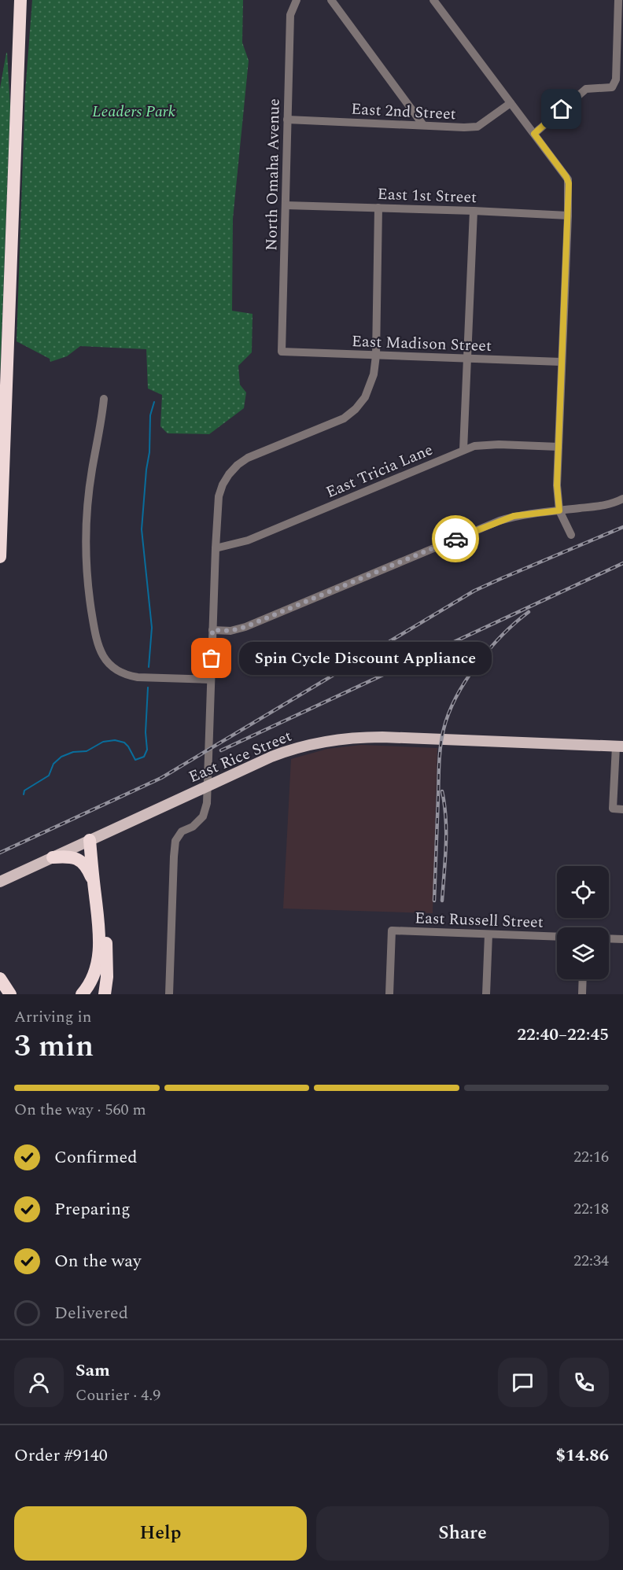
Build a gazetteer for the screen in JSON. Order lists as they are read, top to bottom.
{
  "streets": {
    "main road": ["East Rice Street"],
    "street": [
      "East 2nd Street",
      "North Omaha Avenue",
      "East 1st Street",
      "East Madison Street",
      "East Tricia Lane",
      "East Russell Street"
    ]
  },
  "crossings": [
    ["East 2nd Street", "North Omaha Avenue"],
    ["North Omaha Avenue", "East 1st Street"],
    ["North Omaha Avenue", "East Madison Street"]
  ],
  "parks": ["Leaders Park"],
  "places": ["Spin Cycle Discount Appliance"],
  "page": {
    "bubble": "Spin Cycle Discount Appliance",
    "heading": ["3 min", "Arriving in", "22:40–22:45"],
    "panel": [
      "Sam",
      "Courier · 4.9",
      "Order #9140",
      "$14.86"
    ],
    "bar": "On the way · 560 m",
    "list": [
      ["Confirmed", "22:16"],
      ["Preparing", "22:18"],
      ["On the way", "22:34"],
      "Delivered"
    ],
    "buttons": ["Help", "Share"]
  }
}
